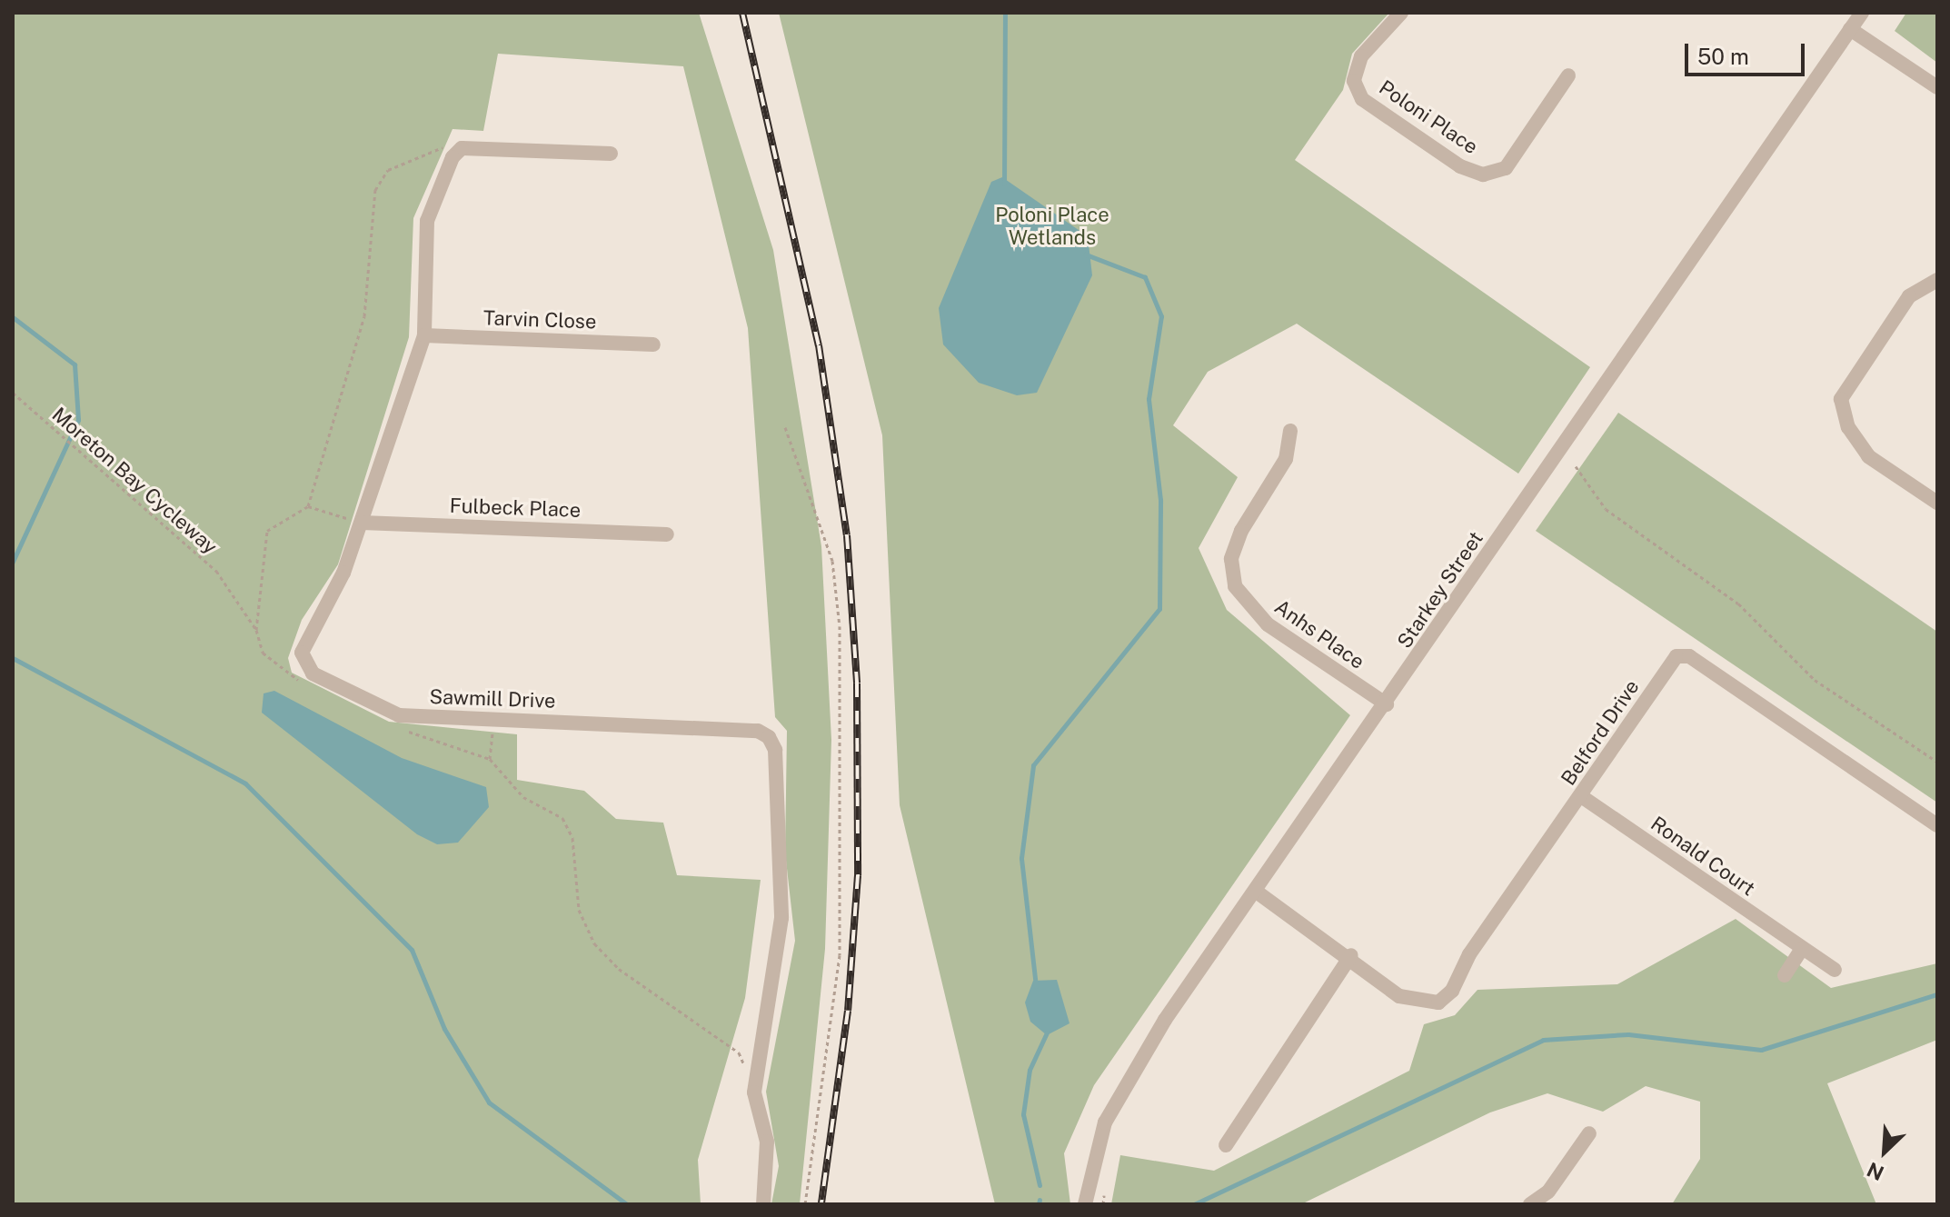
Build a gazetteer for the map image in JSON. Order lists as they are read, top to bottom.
{
  "streets": {
    "street": [
      "Poloni Place",
      "Tarvin Close",
      "Fulbeck Place",
      "Starkey Street",
      "Anhs Place",
      "Sawmill Drive",
      "Belford Drive",
      "Ronald Court"
    ],
    "path": ["Moreton Bay Cycleway"]
  },
  "crossings": [
    ["Tarvin Close", "Sawmill Drive"],
    ["Fulbeck Place", "Sawmill Drive"],
    ["Starkey Street", "Anhs Place"],
    ["Starkey Street", "Belford Drive"],
    ["Belford Drive", "Ronald Court"]
  ],
  "parks": ["Poloni Place Wetlands"],
  "scale_bar": "50 m",
  "north": "bottom left"
}
